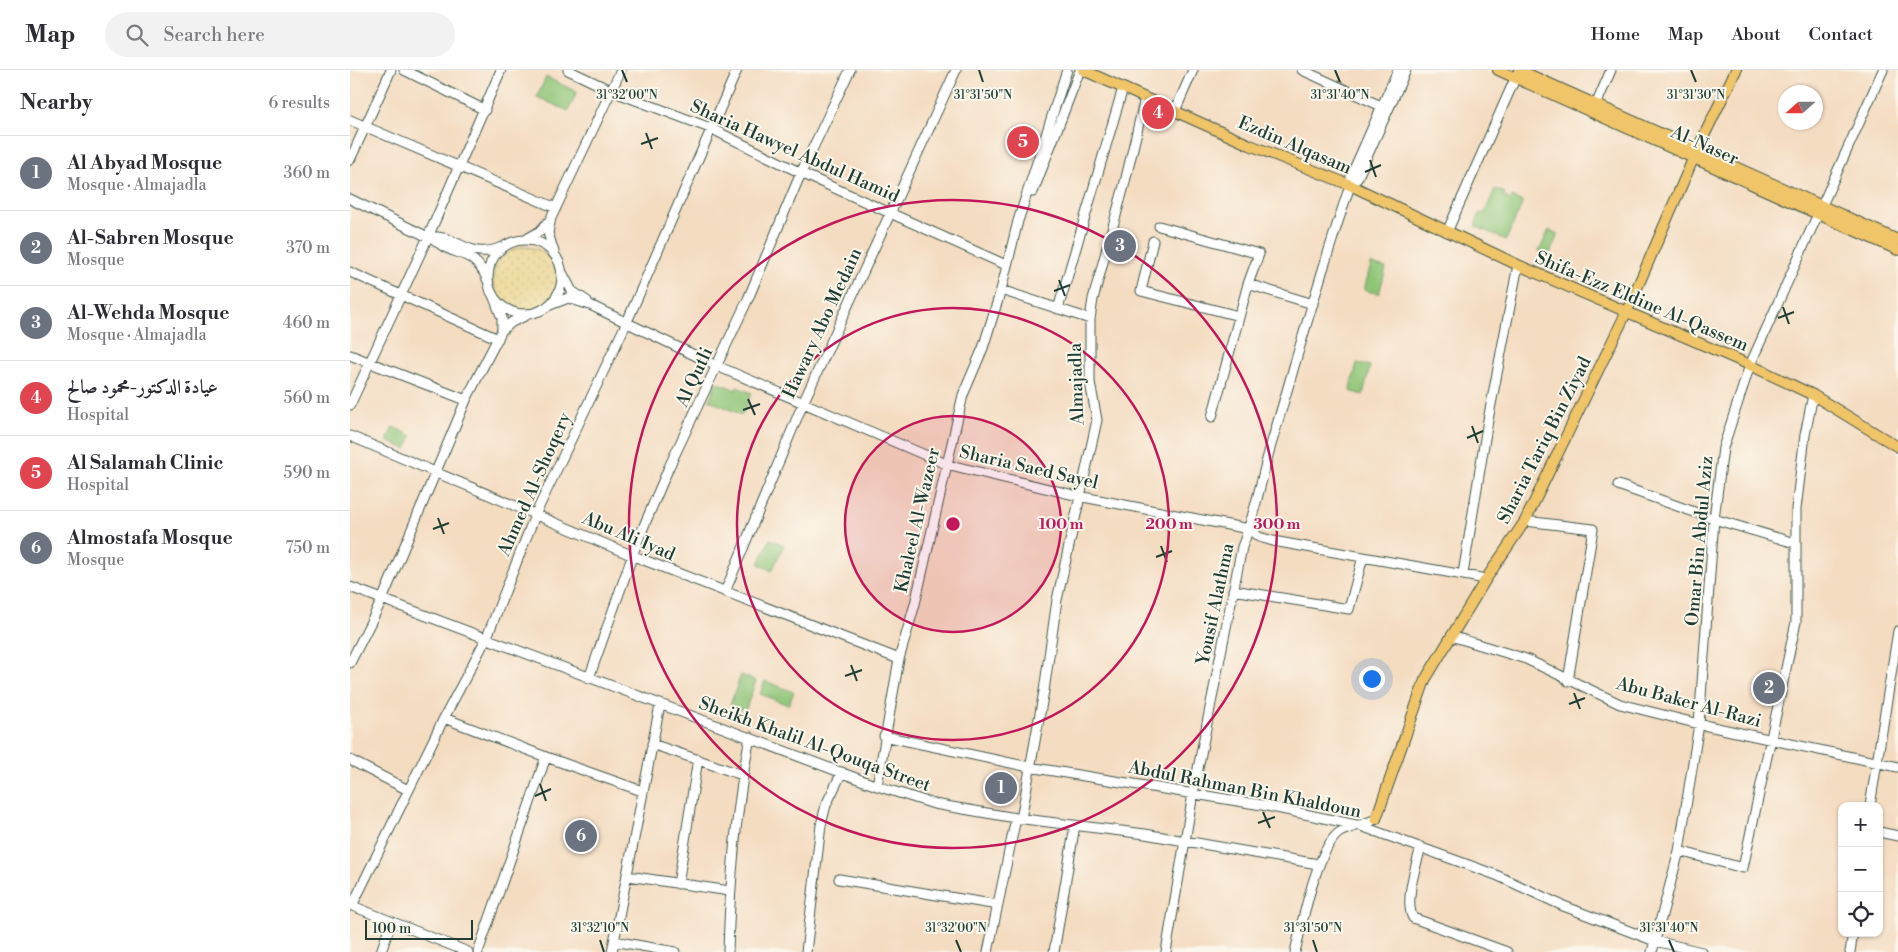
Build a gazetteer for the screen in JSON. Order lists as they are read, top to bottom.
{
  "streets": {
    "main road": [
      "Ezdin Alqasam",
      "Al-Naser",
      "Shifa-Ezz Eldine Al-Qassem",
      "Sharia Tariq Bin Ziyad"
    ],
    "street": [
      "Sharia Hawyel Abdul Hamid",
      "Hawary Abo Medain",
      "Al Qutli",
      "Almajadla",
      "Sharia Saed Sayel",
      "Ahmed Al-Shoqery",
      "Khaleel Al-Wazeer",
      "Abu Ali Iyad",
      "Omar Bin Abdul Aziz",
      "Yousif Alathma",
      "Abu Baker Al-Razi",
      "Sheikh Khalil Al-Qouqa Street",
      "Abdul Rahman Bin Khaldoun"
    ]
  },
  "crossings": [
    ["Ezdin Alqasam", "Shifa-Ezz Eldine Al-Qassem"],
    ["Ezdin Alqasam", "Almajadla"],
    ["Ezdin Alqasam", "Khaleel Al-Wazeer"],
    ["Ezdin Alqasam", "Yousif Alathma"],
    ["Al-Naser", "Sharia Tariq Bin Ziyad"],
    ["Al-Naser", "Omar Bin Abdul Aziz"],
    ["Sharia Hawyel Abdul Hamid", "Hawary Abo Medain"],
    ["Sharia Hawyel Abdul Hamid", "Al Qutli"],
    ["Sharia Hawyel Abdul Hamid", "Ahmed Al-Shoqery"],
    ["Sharia Hawyel Abdul Hamid", "Khaleel Al-Wazeer"],
    ["Shifa-Ezz Eldine Al-Qassem", "Sharia Tariq Bin Ziyad"],
    ["Shifa-Ezz Eldine Al-Qassem", "Omar Bin Abdul Aziz"],
    ["Hawary Abo Medain", "Sharia Saed Sayel"],
    ["Hawary Abo Medain", "Abu Ali Iyad"],
    ["Al Qutli", "Sharia Saed Sayel"],
    ["Al Qutli", "Abu Ali Iyad"],
    ["Al Qutli", "Sheikh Khalil Al-Qouqa Street"],
    ["Almajadla", "Sharia Saed Sayel"],
    ["Almajadla", "Sheikh Khalil Al-Qouqa Street"],
    ["Almajadla", "Abdul Rahman Bin Khaldoun"],
    ["Sharia Tariq Bin Ziyad", "Sharia Saed Sayel"],
    ["Sharia Tariq Bin Ziyad", "Abu Baker Al-Razi"],
    ["Sharia Saed Sayel", "Ahmed Al-Shoqery"],
    ["Sharia Saed Sayel", "Khaleel Al-Wazeer"],
    ["Sharia Saed Sayel", "Yousif Alathma"],
    ["Ahmed Al-Shoqery", "Abu Ali Iyad"],
    ["Ahmed Al-Shoqery", "Sheikh Khalil Al-Qouqa Street"],
    ["Khaleel Al-Wazeer", "Abu Ali Iyad"],
    ["Khaleel Al-Wazeer", "Sheikh Khalil Al-Qouqa Street"],
    ["Khaleel Al-Wazeer", "Abdul Rahman Bin Khaldoun"],
    ["Omar Bin Abdul Aziz", "Abu Baker Al-Razi"],
    ["Omar Bin Abdul Aziz", "Abdul Rahman Bin Khaldoun"],
    ["Yousif Alathma", "Sheikh Khalil Al-Qouqa Street"],
    ["Yousif Alathma", "Abdul Rahman Bin Khaldoun"]
  ],
  "scale_bar": "100 m",
  "north": "left",
  "page": {
    "header": "Map",
    "search": "Search here",
    "nav": [
      "Home",
      "Map",
      "About",
      "Contact"
    ],
    "heading": ["Nearby", "6 results"],
    "pins": [
      "4",
      "5",
      "3",
      "2",
      "1",
      "6"
    ],
    "list": [
      {
        "mark": "1",
        "name": "Al Abyad Mosque",
        "note": "Mosque · Almajadla",
        "value": "360 m"
      },
      {
        "mark": "2",
        "name": "Al-Sabren Mosque",
        "note": "Mosque",
        "value": "370 m"
      },
      {
        "mark": "3",
        "name": "Al-Wehda Mosque",
        "note": "Mosque · Almajadla",
        "value": "460 m"
      },
      {
        "mark": "4",
        "name": "عيادة الدكتور-محمود صالح",
        "note": "Hospital",
        "value": "560 m"
      },
      {
        "mark": "5",
        "name": "Al Salamah Clinic",
        "note": "Hospital",
        "value": "590 m"
      },
      {
        "mark": "6",
        "name": "Almostafa Mosque",
        "note": "Mosque",
        "value": "750 m"
      }
    ],
    "map_buttons": ["+", "−"],
    "scale": "100 m"
  },
  "coordinates": [
    "31°32'00\"N",
    "31°31'50\"N",
    "31°31'40\"N",
    "31°31'30\"N",
    "31°32'10\"N"
  ],
  "rings": ["100 m", "200 m", "300 m"]
}
